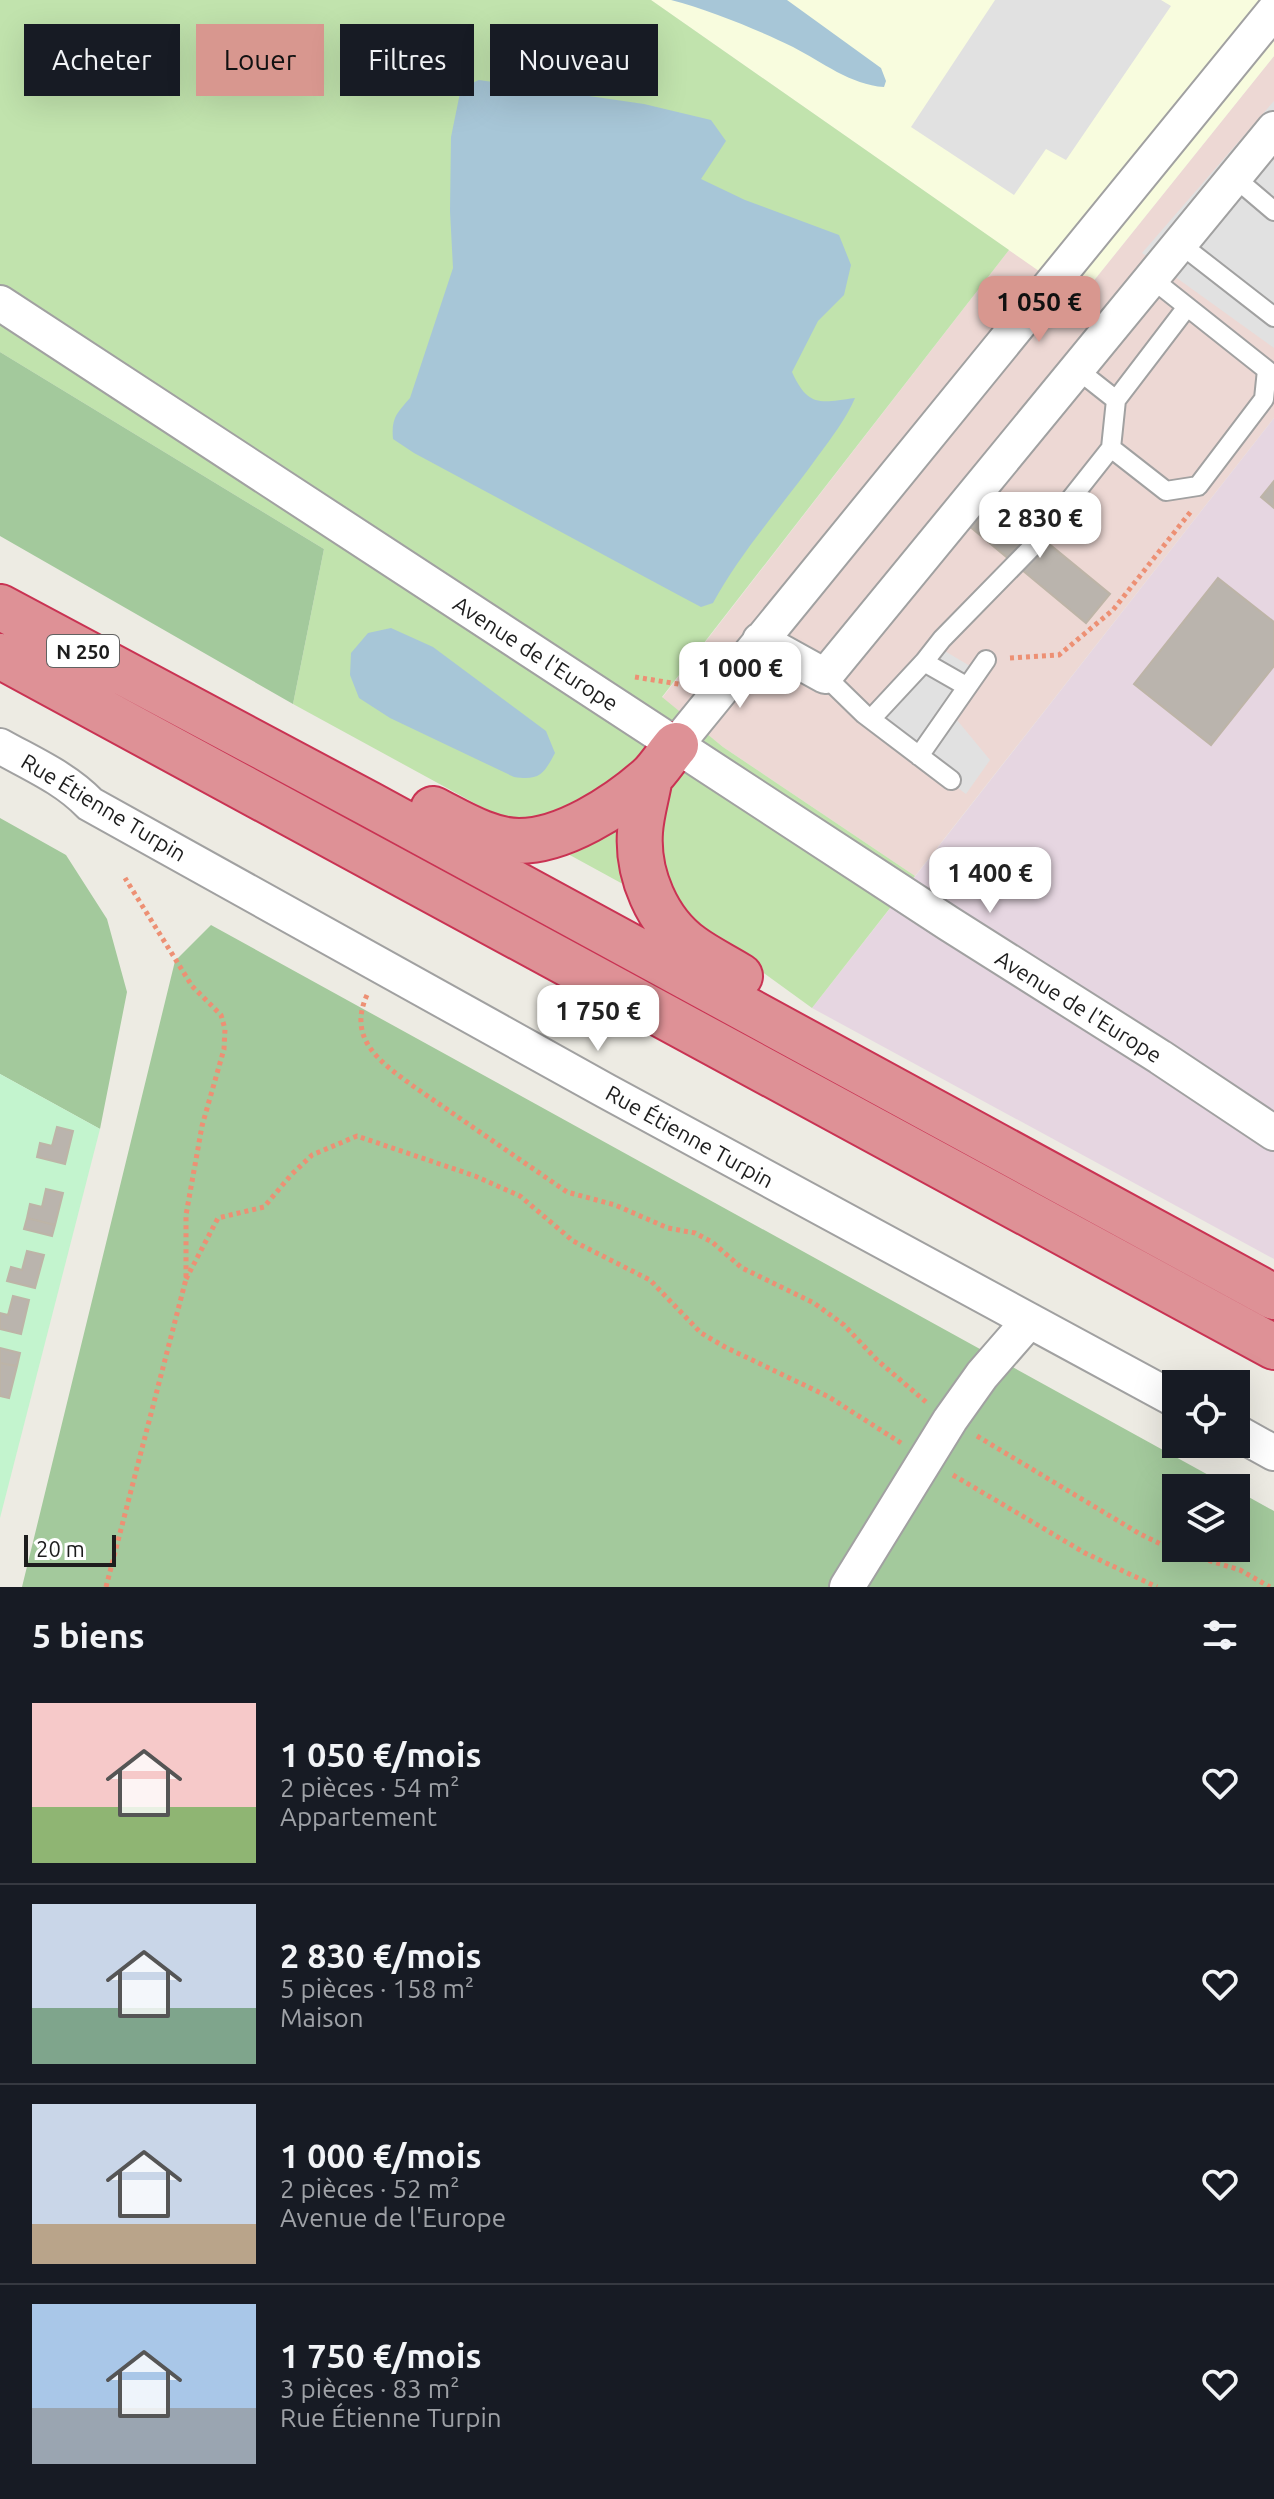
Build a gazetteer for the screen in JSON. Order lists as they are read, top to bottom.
{
  "streets": {
    "highway": ["N 250"],
    "street": ["Avenue de l'Europe", "Rue Étienne Turpin"]
  },
  "scale_bar": "20 m",
  "page": {
    "chip": [
      "Acheter",
      "Louer",
      "Filtres",
      "Nouveau"
    ],
    "price": [
      "1 050 €",
      "2 830 €",
      "1 000 €",
      "1 400 €",
      "1 750 €"
    ],
    "scale": "20 m",
    "heading": "5 biens",
    "list": [
      {
        "name": "1 050 €/mois",
        "note": "2 pièces · 54 m² · Appartement"
      },
      {
        "name": "2 830 €/mois",
        "note": "5 pièces · 158 m² · Maison"
      },
      {
        "name": "1 000 €/mois",
        "note": "2 pièces · 52 m² · Avenue de l'Europe"
      },
      {
        "name": "1 750 €/mois",
        "note": "3 pièces · 83 m² · Rue Étienne Turpin"
      }
    ]
  }
}
